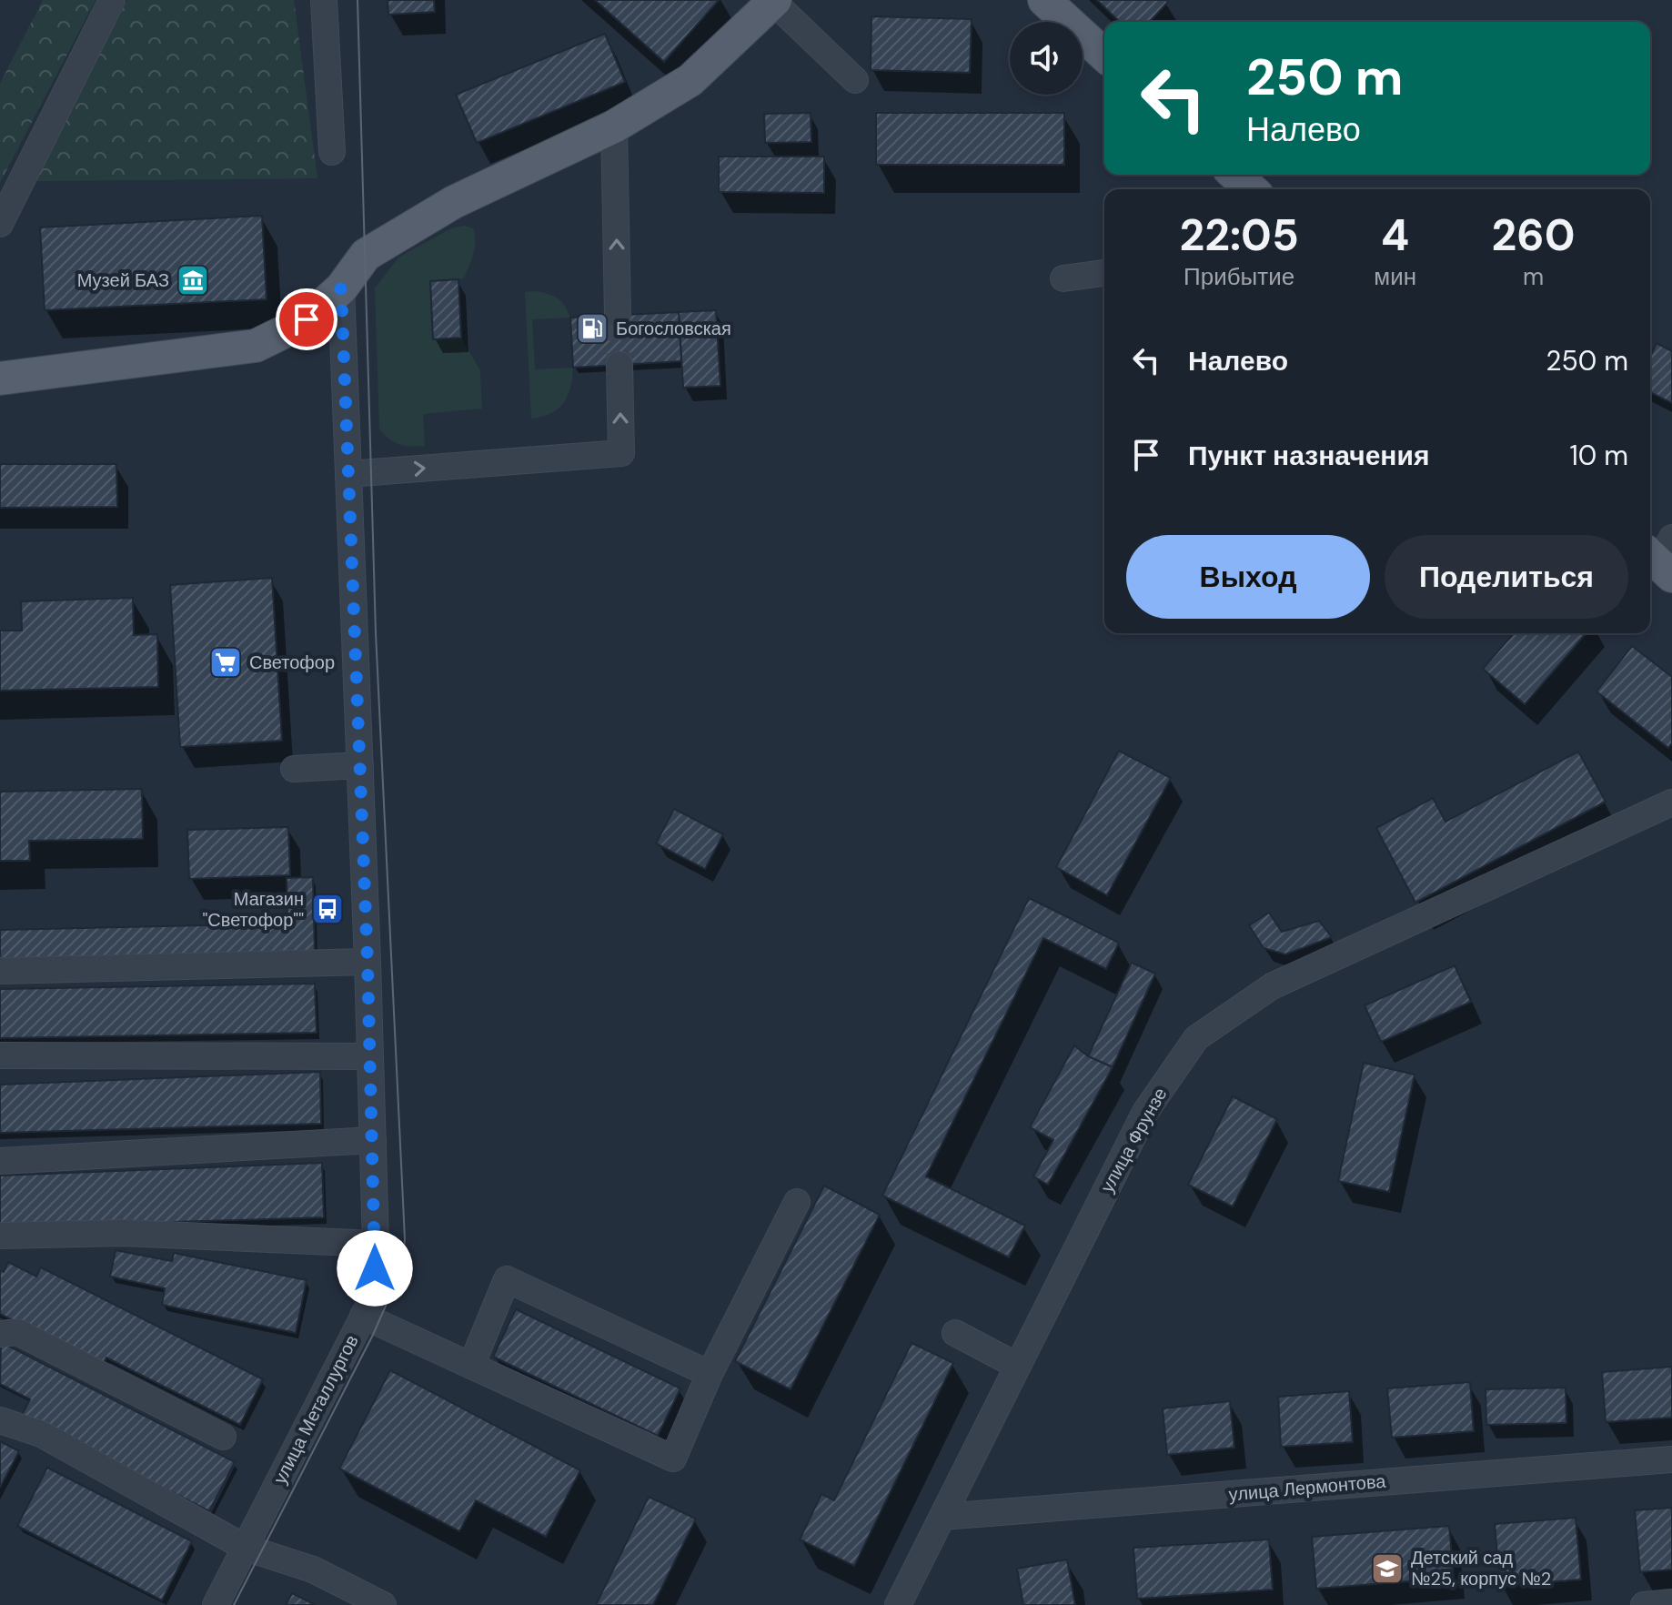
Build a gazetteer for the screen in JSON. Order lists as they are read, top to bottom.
{
  "streets": {
    "street": ["улица Фрунзе", "улица Металлургов", "улица Лермонтова"]
  },
  "crossings": [
    ["улица Фрунзе", "улица Лермонтова"]
  ],
  "places": {
    "museum": ["Музей БАЗ"],
    "fuel station": ["Богословская"],
    "supermarket": ["Светофор"],
    "bus stop": ["Магазин \"Светофор\"\""],
    "school or university": ["Детский сад №25, корпус №2"]
  },
  "page": {
    "turn": ["250 m", "Налево"],
    "eta": [
      "22:05",
      "Прибытие",
      "4",
      "мин",
      "260",
      "m"
    ],
    "list": [
      {
        "name": "Налево",
        "value": "250 m"
      },
      {
        "name": "Пункт назначения",
        "value": "10 m"
      }
    ],
    "buttons": ["Выход", "Поделиться"]
  }
}
